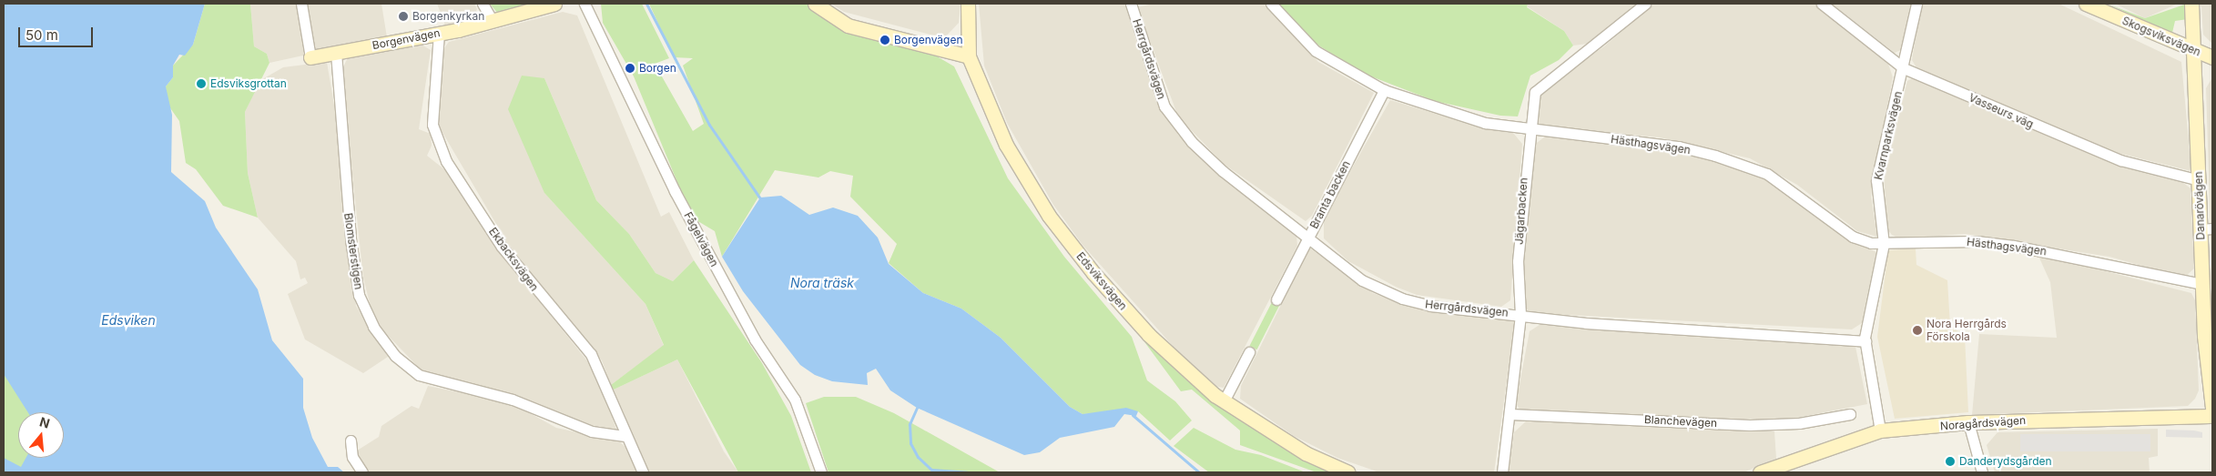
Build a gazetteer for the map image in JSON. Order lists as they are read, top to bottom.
{
  "streets": {
    "street": [
      "Skogsviksvägen",
      "Borgenvägen",
      "Herrgårdsvägen",
      "Vasseurs väg",
      "Kvarnparksvägen",
      "Hästhagsvägen",
      "Branta backen",
      "Danarövägen",
      "Jägarbacken",
      "Fågelvägen",
      "Blomsterstigen",
      "Ekbacksvägen",
      "Edsviksvägen",
      "Blanchevägen",
      "Noragårdsvägen"
    ]
  },
  "crossings": [
    ["Skogsviksvägen", "Danarövägen"],
    ["Borgenvägen", "Blomsterstigen"],
    ["Borgenvägen", "Ekbacksvägen"],
    ["Herrgårdsvägen", "Kvarnparksvägen"],
    ["Herrgårdsvägen", "Branta backen"],
    ["Herrgårdsvägen", "Jägarbacken"],
    ["Vasseurs väg", "Kvarnparksvägen"],
    ["Vasseurs väg", "Danarövägen"],
    ["Kvarnparksvägen", "Hästhagsvägen"],
    ["Kvarnparksvägen", "Noragårdsvägen"],
    ["Hästhagsvägen", "Branta backen"],
    ["Hästhagsvägen", "Danarövägen"],
    ["Hästhagsvägen", "Jägarbacken"],
    ["Jägarbacken", "Blanchevägen"],
    ["Blomsterstigen", "Ekbacksvägen"]
  ],
  "water": ["Nora träsk", "Edsviken"],
  "places": [
    "Borgenkyrkan",
    "Borgenvägen",
    "Borgen",
    "Edsviksgrottan",
    "Nora Herrgårds Förskola",
    "Danderydsgården"
  ],
  "scale_bar": "50 m",
  "north": "top"
}
